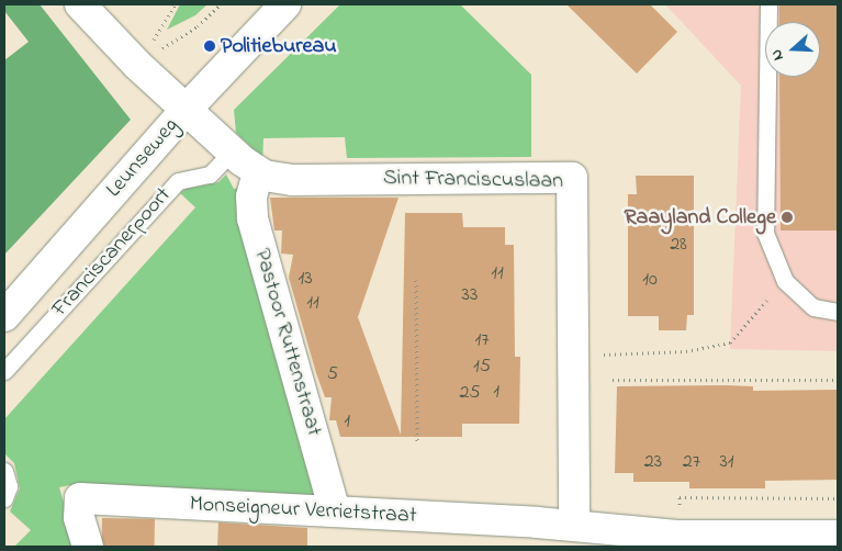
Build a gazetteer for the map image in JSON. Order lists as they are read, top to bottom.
{
  "streets": {
    "street": [
      "Leunseweg",
      "Sint Franciscuslaan",
      "Pastoor Ruttenstraat",
      "Monseigneur Verrietstraat"
    ],
    "lane": ["Franciscanerpoort"]
  },
  "crossings": [
    ["Leunseweg", "Sint Franciscuslaan"],
    ["Sint Franciscuslaan", "Franciscanerpoort"],
    ["Sint Franciscuslaan", "Pastoor Ruttenstraat"],
    ["Sint Franciscuslaan", "Monseigneur Verrietstraat"],
    ["Pastoor Ruttenstraat", "Monseigneur Verrietstraat"]
  ],
  "places": ["Politiebureau", "Raayland College"],
  "house_numbers": [
    "28",
    "11",
    "13",
    "10",
    "33",
    "11",
    "17",
    "15",
    "5",
    "1",
    "25",
    "1",
    "23",
    "27",
    "31"
  ],
  "north": "left"
}
